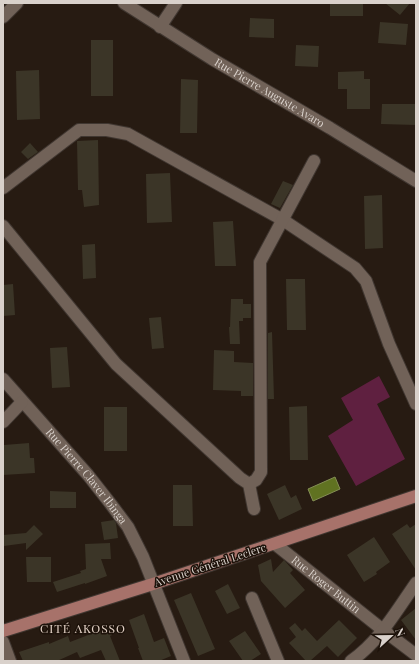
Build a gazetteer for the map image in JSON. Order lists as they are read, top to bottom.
{
  "streets": {
    "main road": ["Avenue Général Leclerc"],
    "street": ["Rue Pierre Auguste Avaro", "Rue Pierre Claver Ibinga", "Rue Roger Buttin"]
  },
  "crossings": [
    ["Rue Pierre Claver Ibinga", "Avenue Général Leclerc"],
    ["Avenue Général Leclerc", "Rue Roger Buttin"]
  ],
  "districts": ["CITÉ AKOSSO"],
  "north": "right"
}
